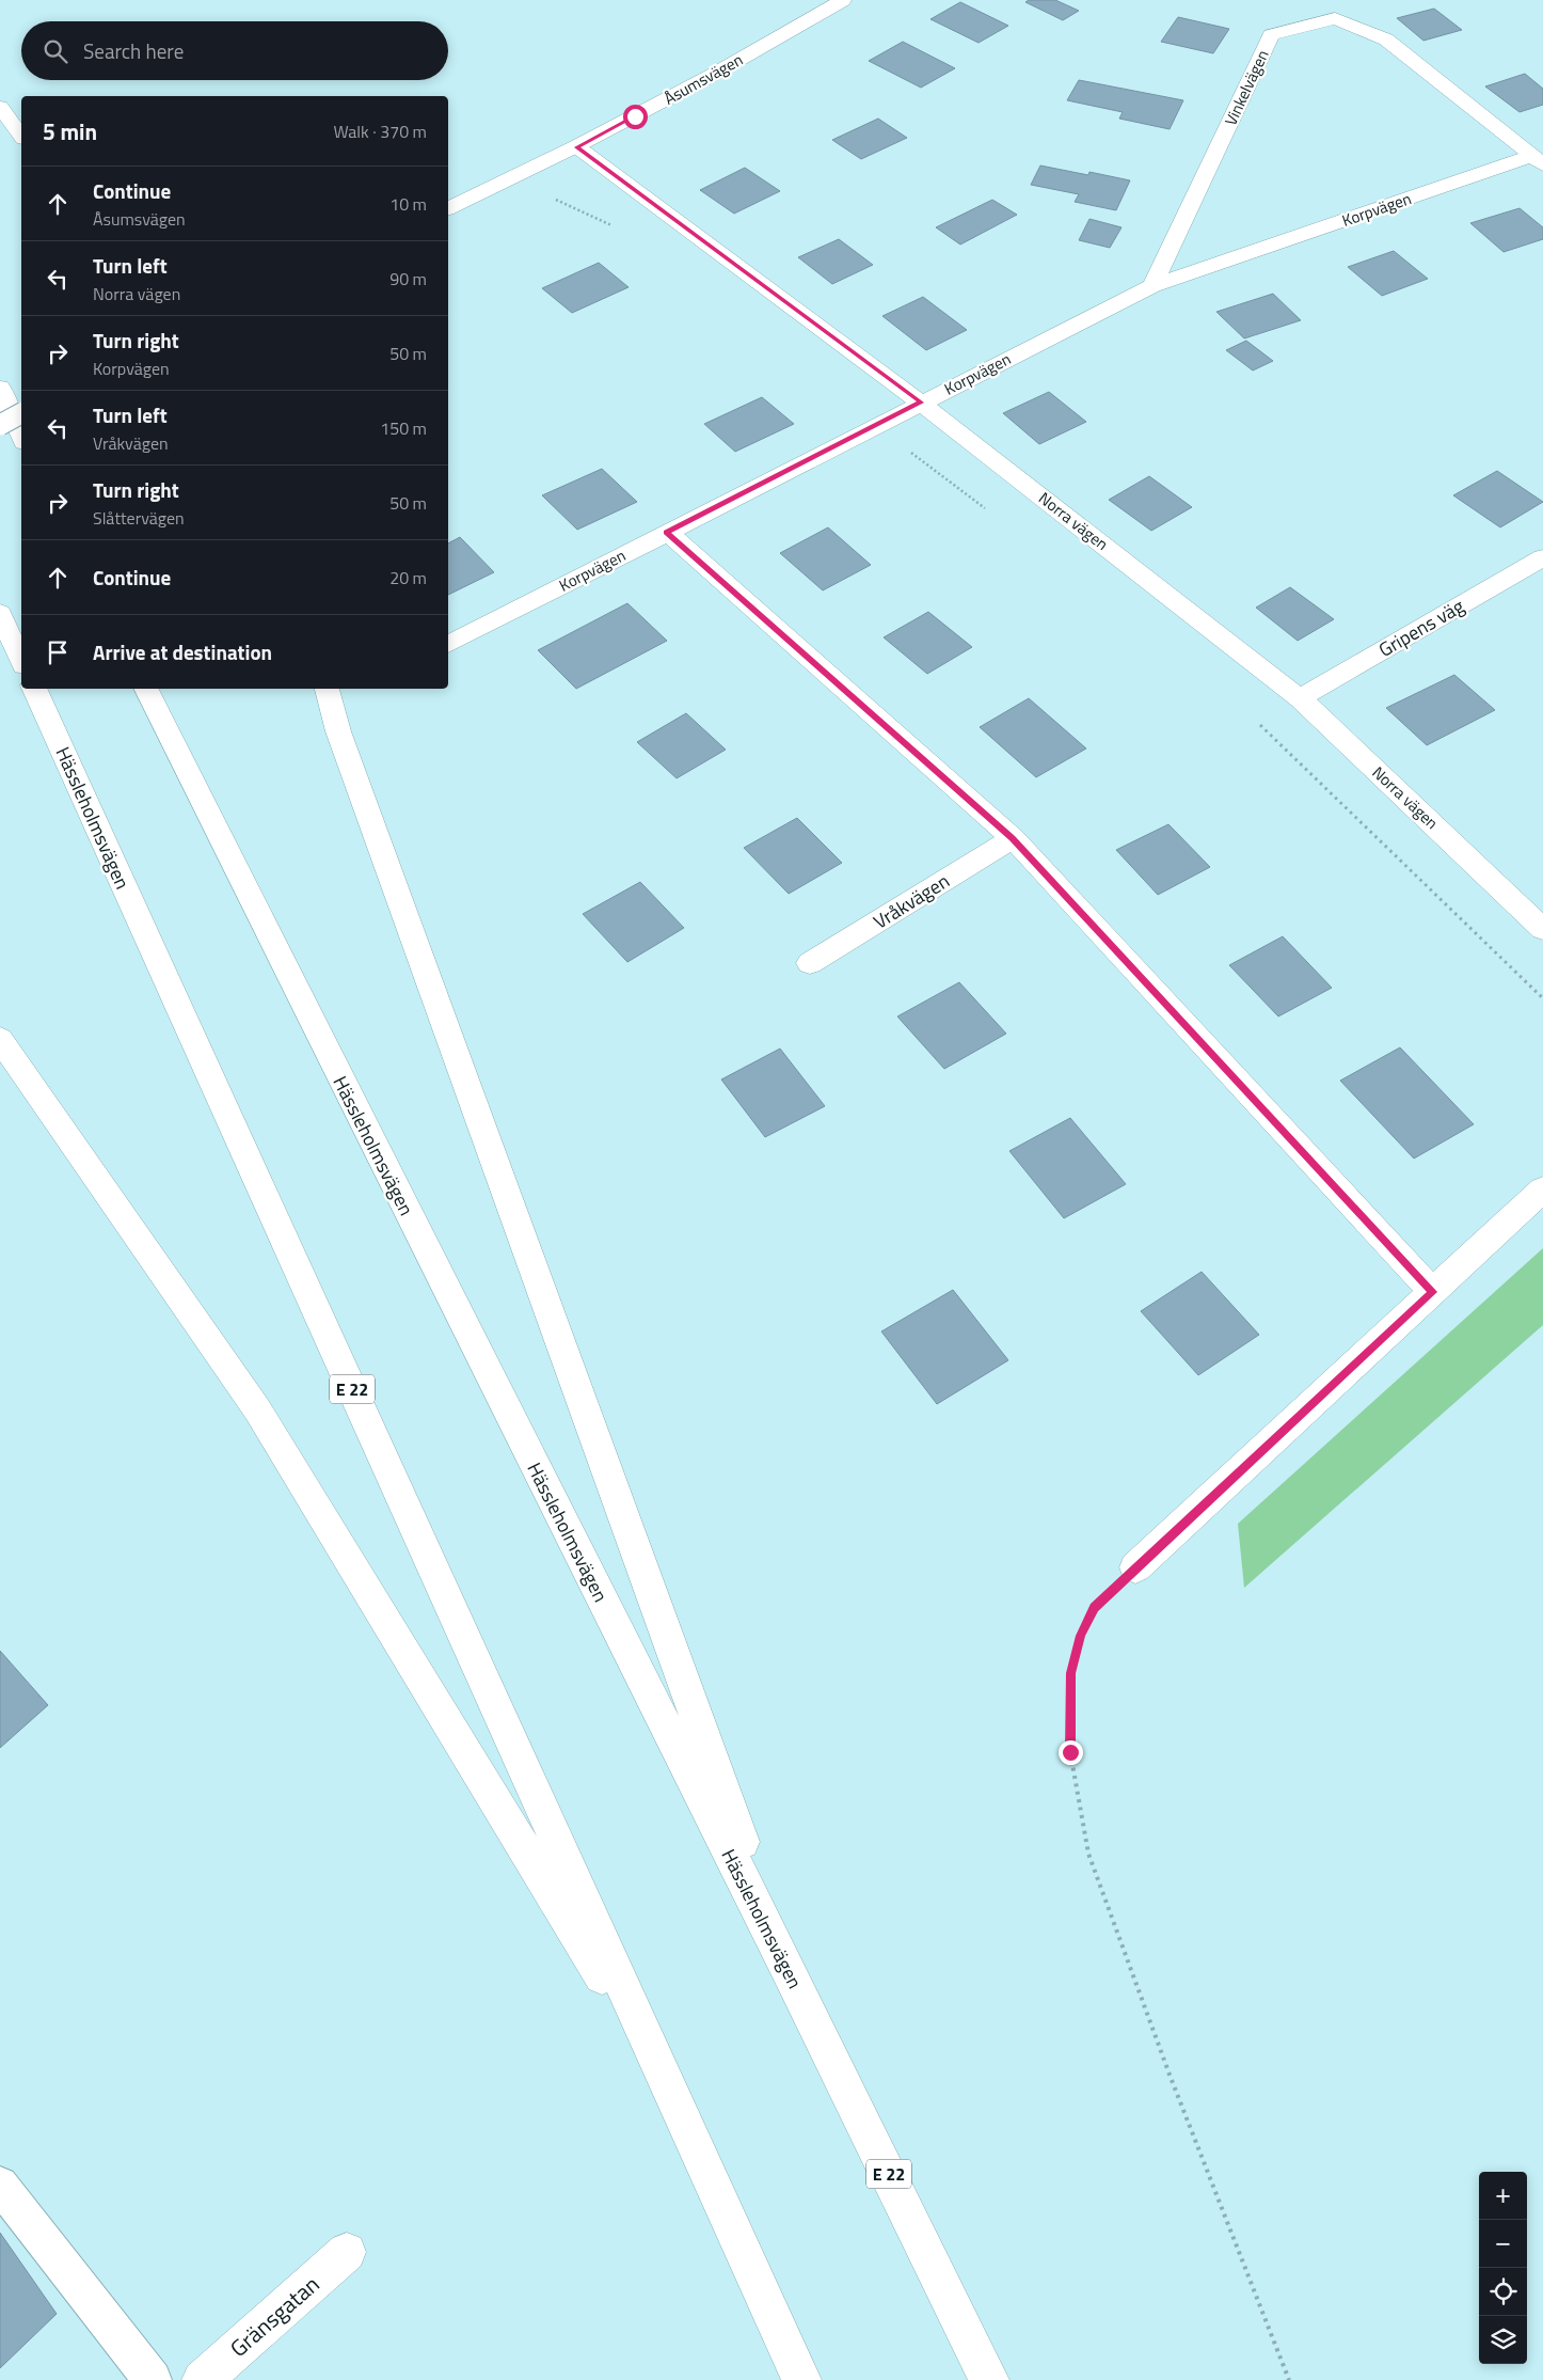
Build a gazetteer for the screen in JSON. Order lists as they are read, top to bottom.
{
  "streets": {
    "main road": [
      "Åsumsvägen",
      "Vinkelvägen",
      "Korpvägen",
      "Norra vägen",
      "Gripens väg",
      "Hässleholmsvägen",
      "Vråkvägen",
      "E 22",
      "Gränsgatan"
    ]
  },
  "crossings": [
    ["Åsumsvägen", "Norra vägen"],
    ["Vinkelvägen", "Korpvägen"],
    ["Korpvägen", "Norra vägen"],
    ["Norra vägen", "Gripens väg"]
  ],
  "page": {
    "search": "Search here",
    "heading": ["5 min", "Walk · 370 m"],
    "list": [
      ["Continue", "Åsumsvägen", "10 m"],
      ["Turn left", "Norra vägen", "90 m"],
      ["Turn right", "Korpvägen", "50 m"],
      ["Turn left", "Vråkvägen", "150 m"],
      ["Turn right", "Slåttervägen", "50 m"],
      ["Continue", "20 m"],
      "Arrive at destination"
    ],
    "map_buttons": ["+", "−"]
  }
}
